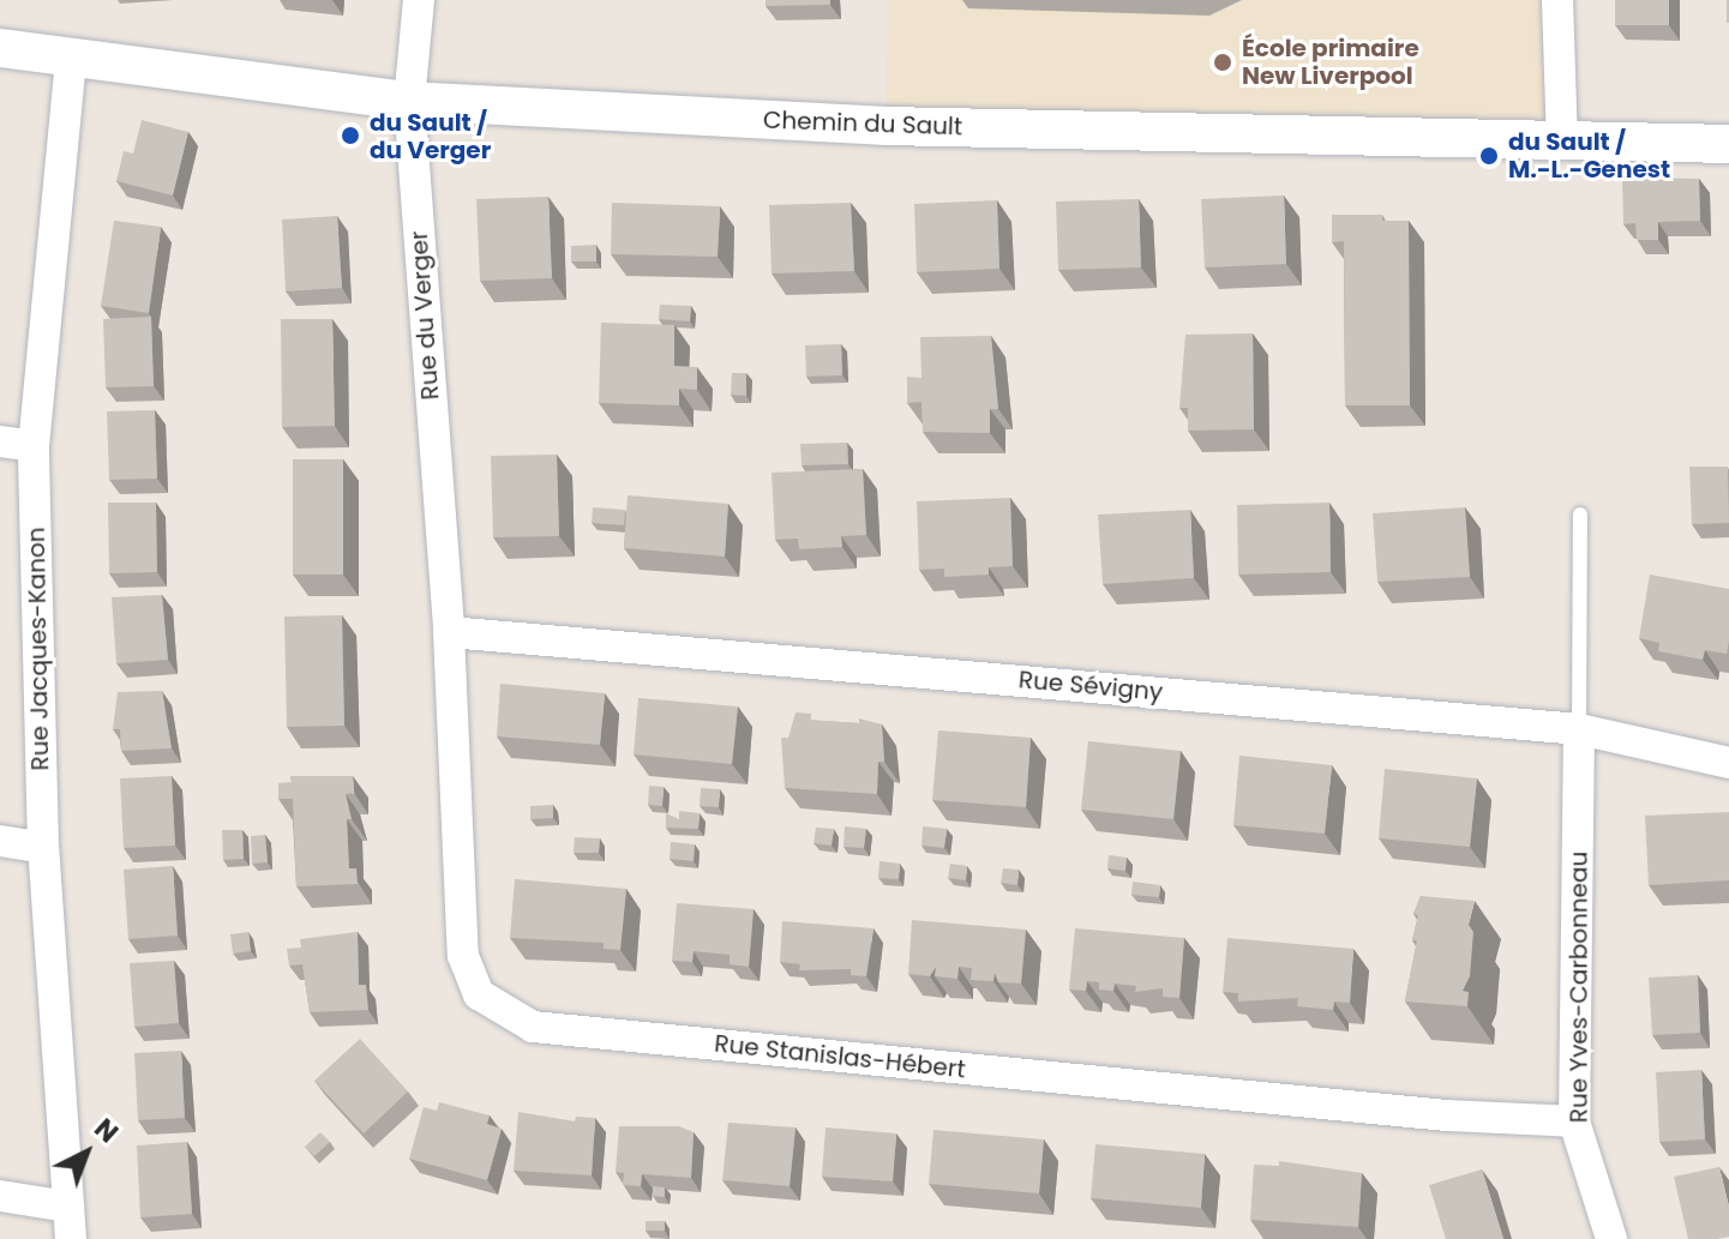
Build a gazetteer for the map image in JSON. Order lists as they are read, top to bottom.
{
  "streets": {
    "street": [
      "Chemin du Sault",
      "Rue du Verger",
      "Rue Jacques-Kanon",
      "Rue Sévigny",
      "Rue Yves-Carbonneau",
      "Rue Stanislas-Hébert"
    ]
  },
  "crossings": [
    ["Chemin du Sault", "Rue du Verger"],
    ["Chemin du Sault", "Rue Jacques-Kanon"],
    ["Rue du Verger", "Rue Sévigny"],
    ["Rue du Verger", "Rue Stanislas-Hébert"],
    ["Rue Sévigny", "Rue Yves-Carbonneau"],
    ["Rue Sévigny", "Rue Stanislas-Hébert"],
    ["Rue Yves-Carbonneau", "Rue Stanislas-Hébert"]
  ],
  "places": ["École primaire New Liverpool", "du Sault / du Verger", "du Sault / M.-L.-Genest"],
  "north": "top right"
}
